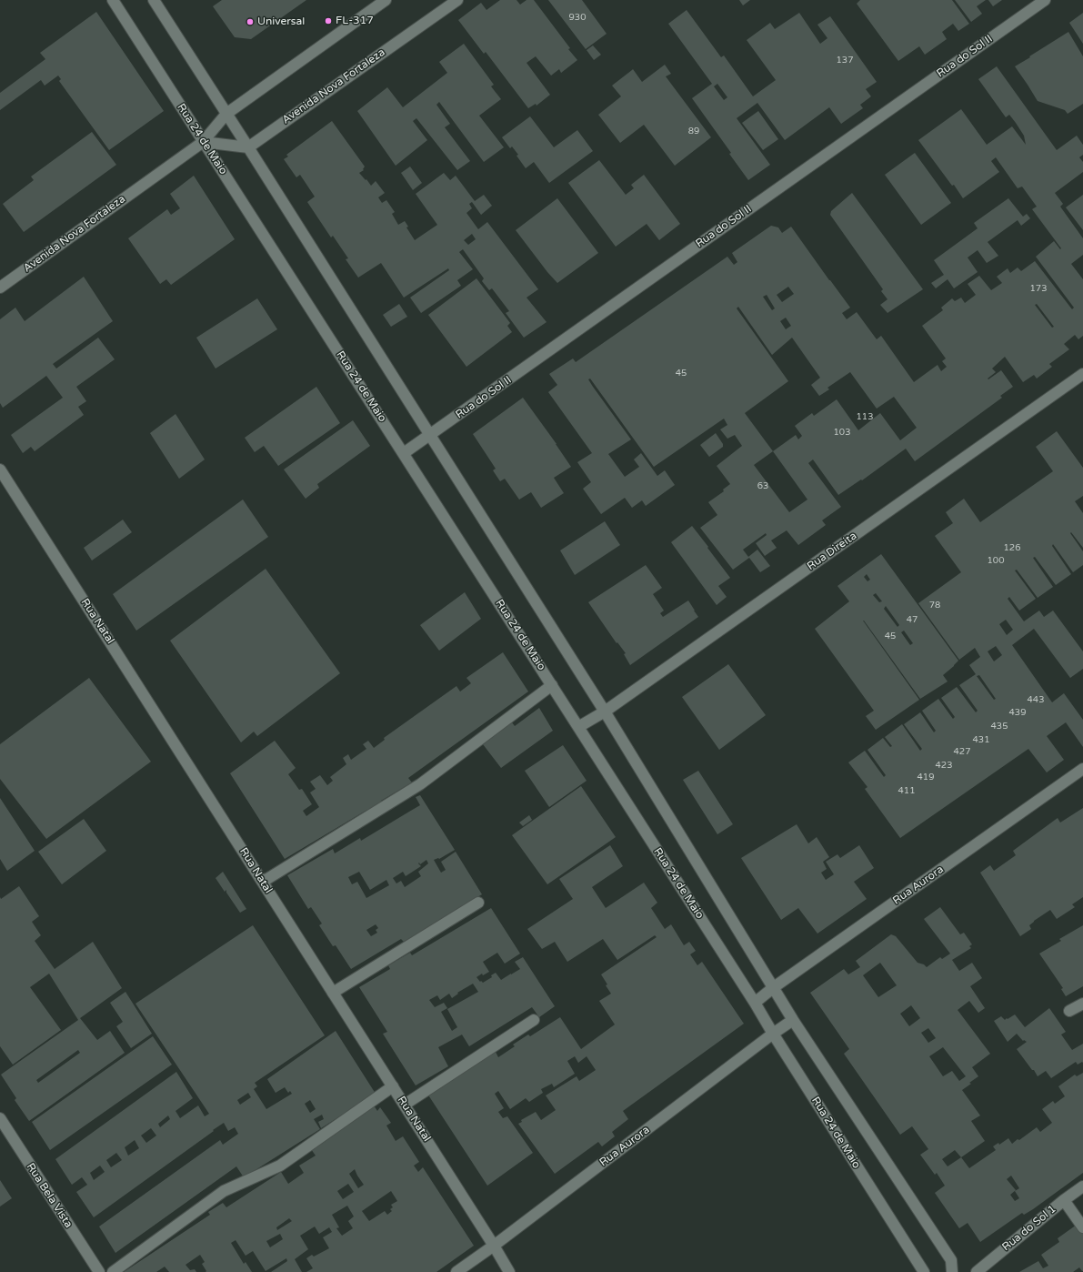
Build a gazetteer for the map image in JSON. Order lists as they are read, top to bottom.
{
  "streets": {
    "street": [
      "Rua do Sol II",
      "Avenida Nova Fortaleza",
      "Rua 24 de Maio",
      "Rua Direita",
      "Rua Natal",
      "Rua Aurora",
      "Rua Bela Vista",
      "Rua do Sol 1"
    ]
  },
  "crossings": [
    ["Rua do Sol II", "Rua 24 de Maio"],
    ["Avenida Nova Fortaleza", "Rua 24 de Maio"],
    ["Rua 24 de Maio", "Rua Direita"],
    ["Rua 24 de Maio", "Rua Aurora"],
    ["Rua Natal", "Rua Aurora"]
  ],
  "places": ["FL-317", "Universal"],
  "house_numbers": [
    "930",
    "137",
    "89",
    "173",
    "45",
    "113",
    "103",
    "63",
    "126",
    "100",
    "78",
    "47",
    "45",
    "443",
    "439",
    "435",
    "431",
    "427",
    "423",
    "419",
    "411"
  ]
}
